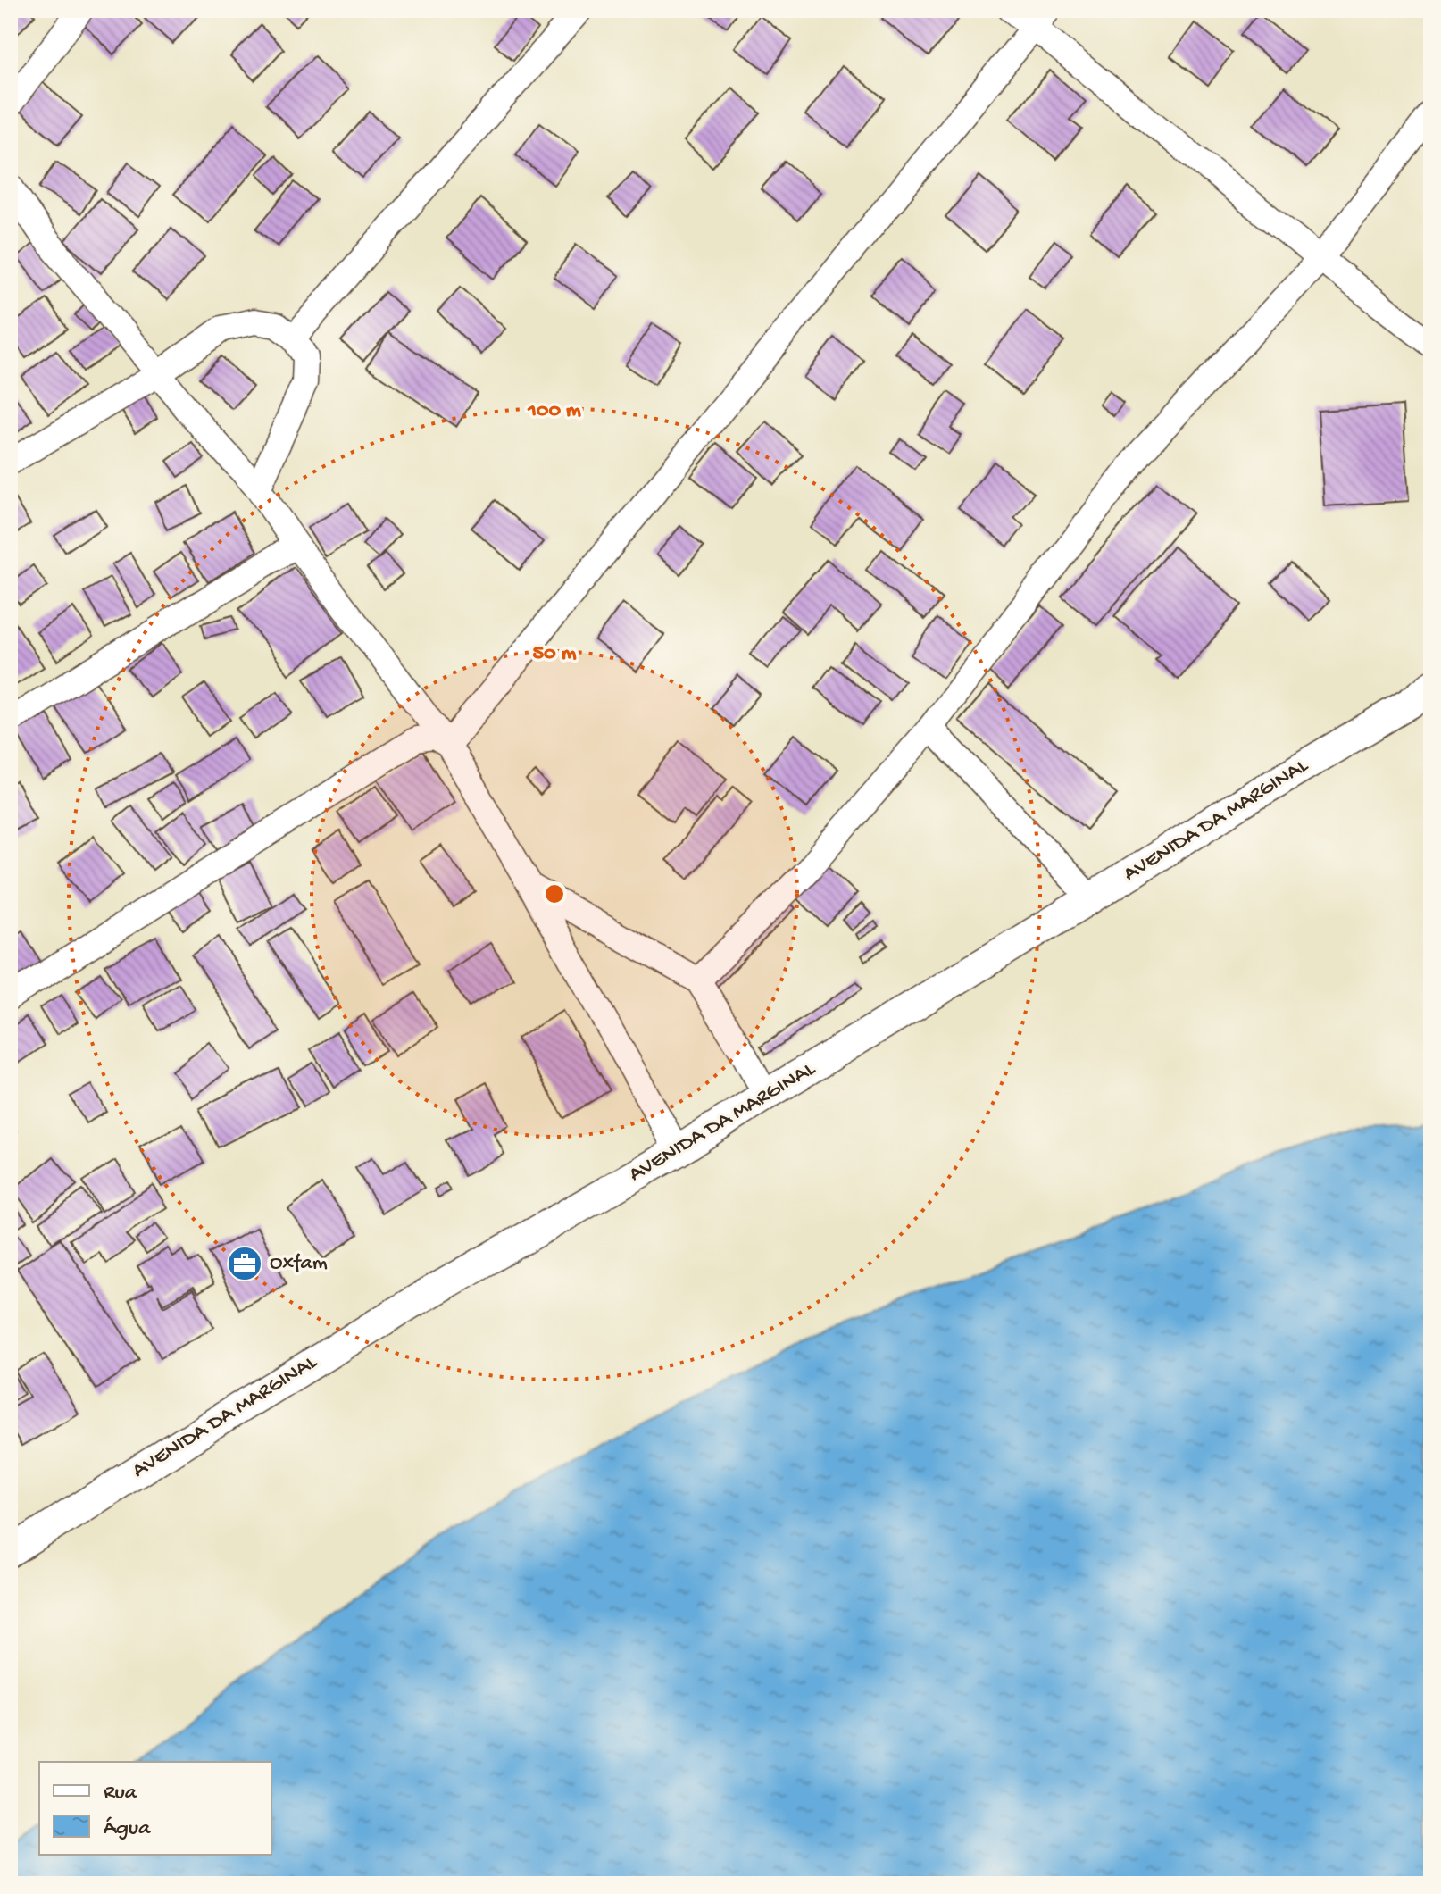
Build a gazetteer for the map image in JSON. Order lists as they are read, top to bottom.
{
  "streets": {
    "street": ["AVENIDA DA MARGINAL"]
  },
  "places": {
    "office": ["Oxfam"]
  },
  "legend": ["Rua", "Água"],
  "rings": ["100 m", "50 m"]
}
